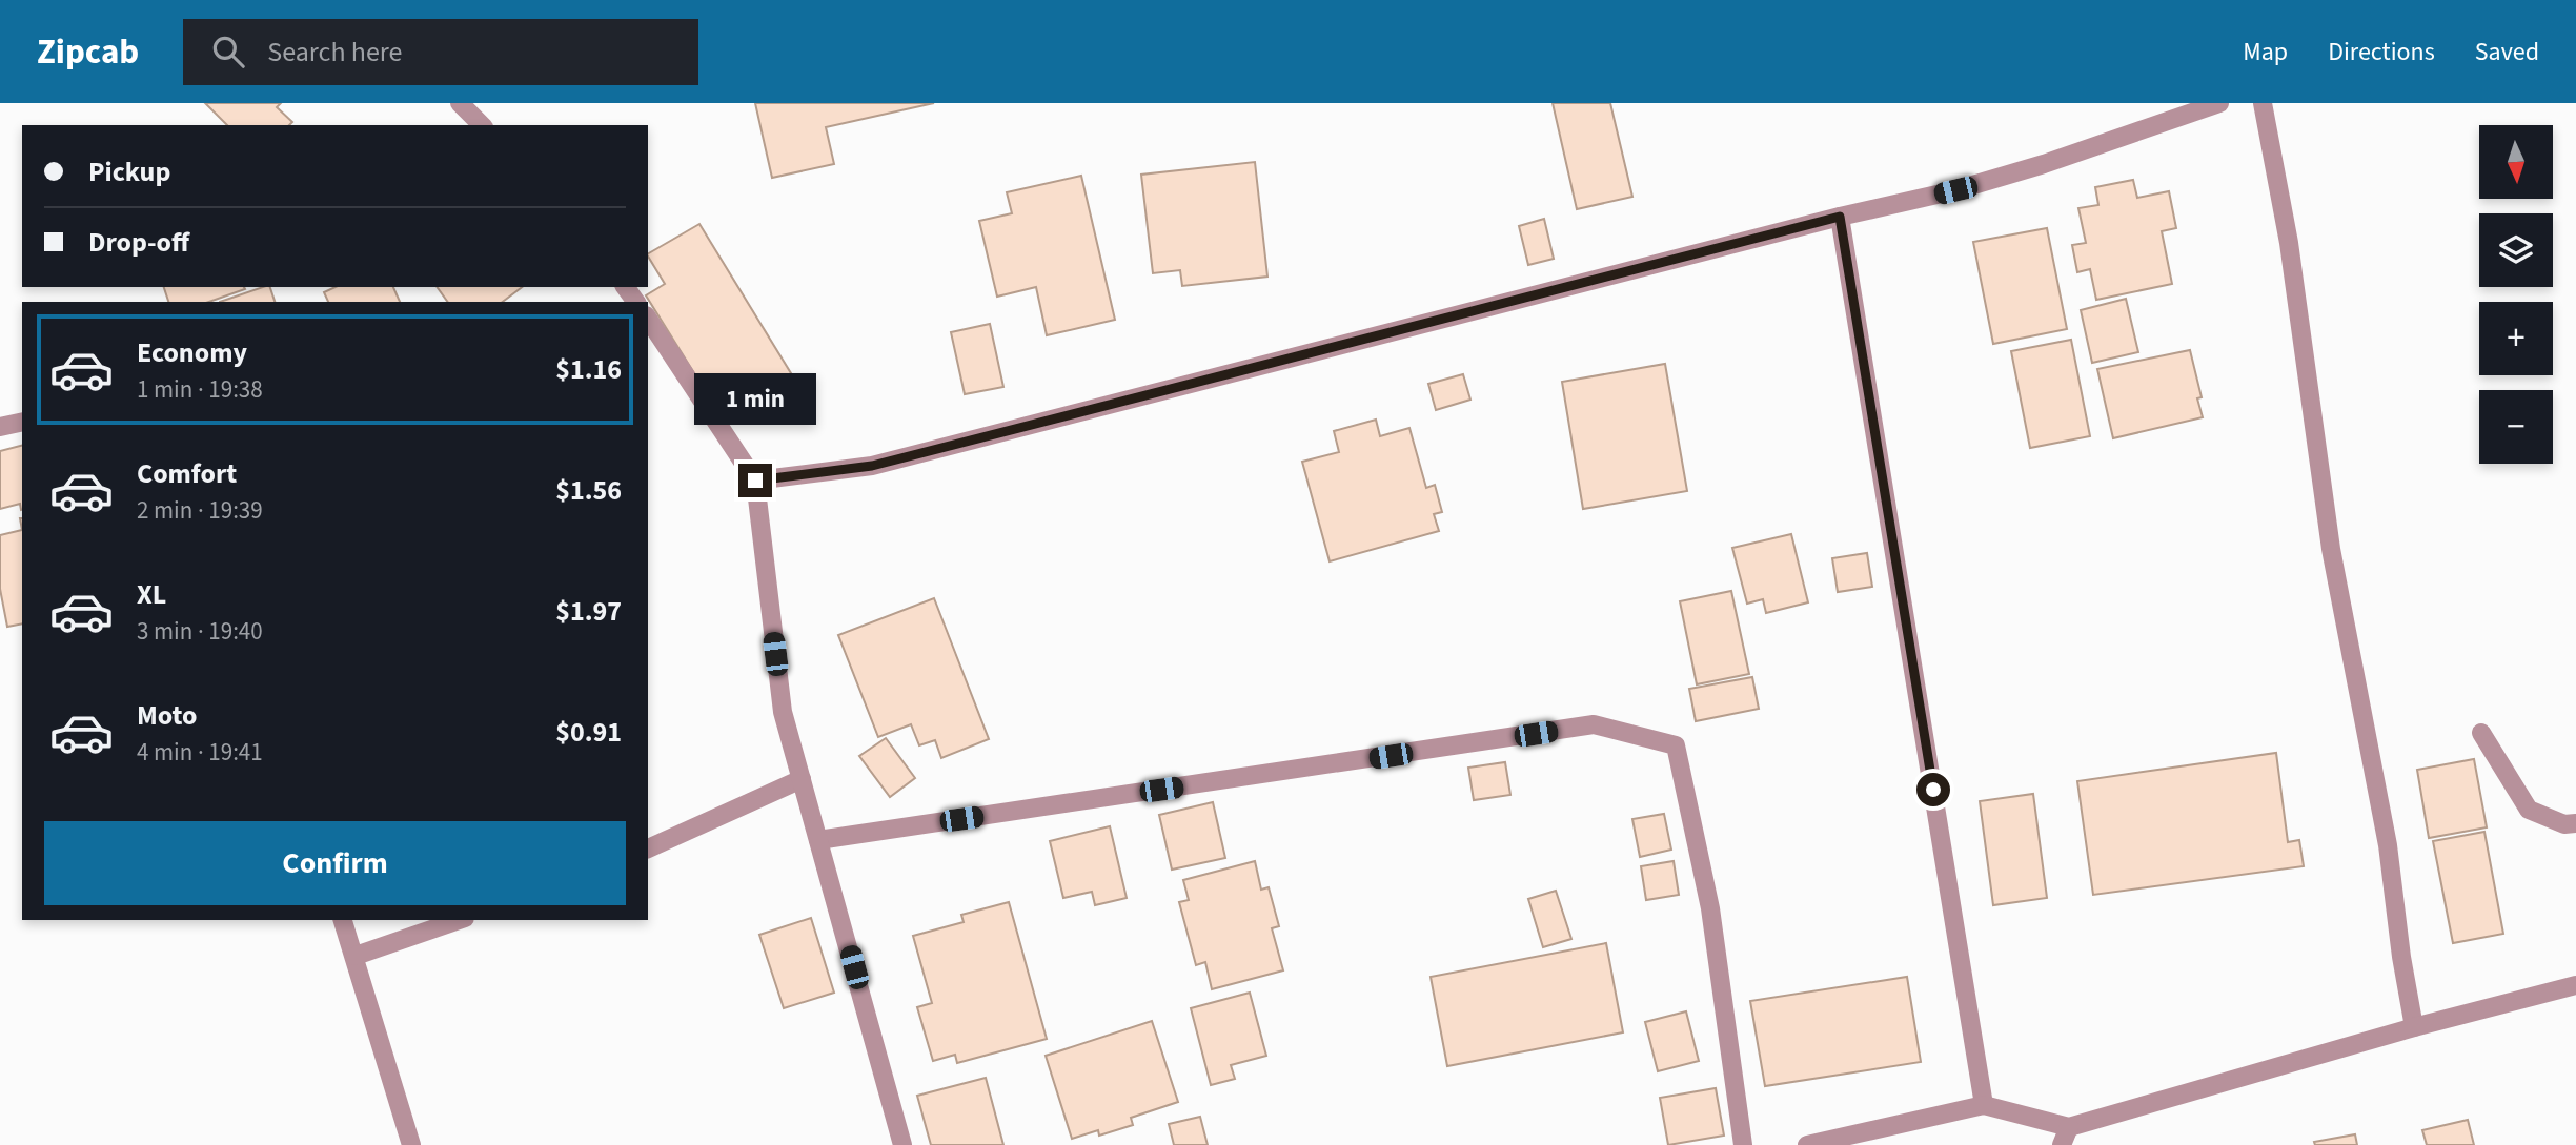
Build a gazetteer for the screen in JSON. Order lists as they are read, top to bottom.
{
  "north": "bottom",
  "page": {
    "header": "Zipcab",
    "search": "Search here",
    "nav": ["Map", "Directions", "Saved"],
    "map_buttons": ["+", "−"],
    "banner": ["Pickup", "Drop-off"],
    "list": [
      {
        "name": "Economy",
        "note": "1 min · 19:38",
        "value": "$1.16"
      },
      {
        "name": "Comfort",
        "note": "2 min · 19:39",
        "value": "$1.56"
      },
      {
        "name": "XL",
        "note": "3 min · 19:40",
        "value": "$1.97"
      },
      {
        "name": "Moto",
        "note": "4 min · 19:41",
        "value": "$0.91"
      }
    ],
    "bubble": "1 min",
    "buttons": "Confirm"
  }
}
